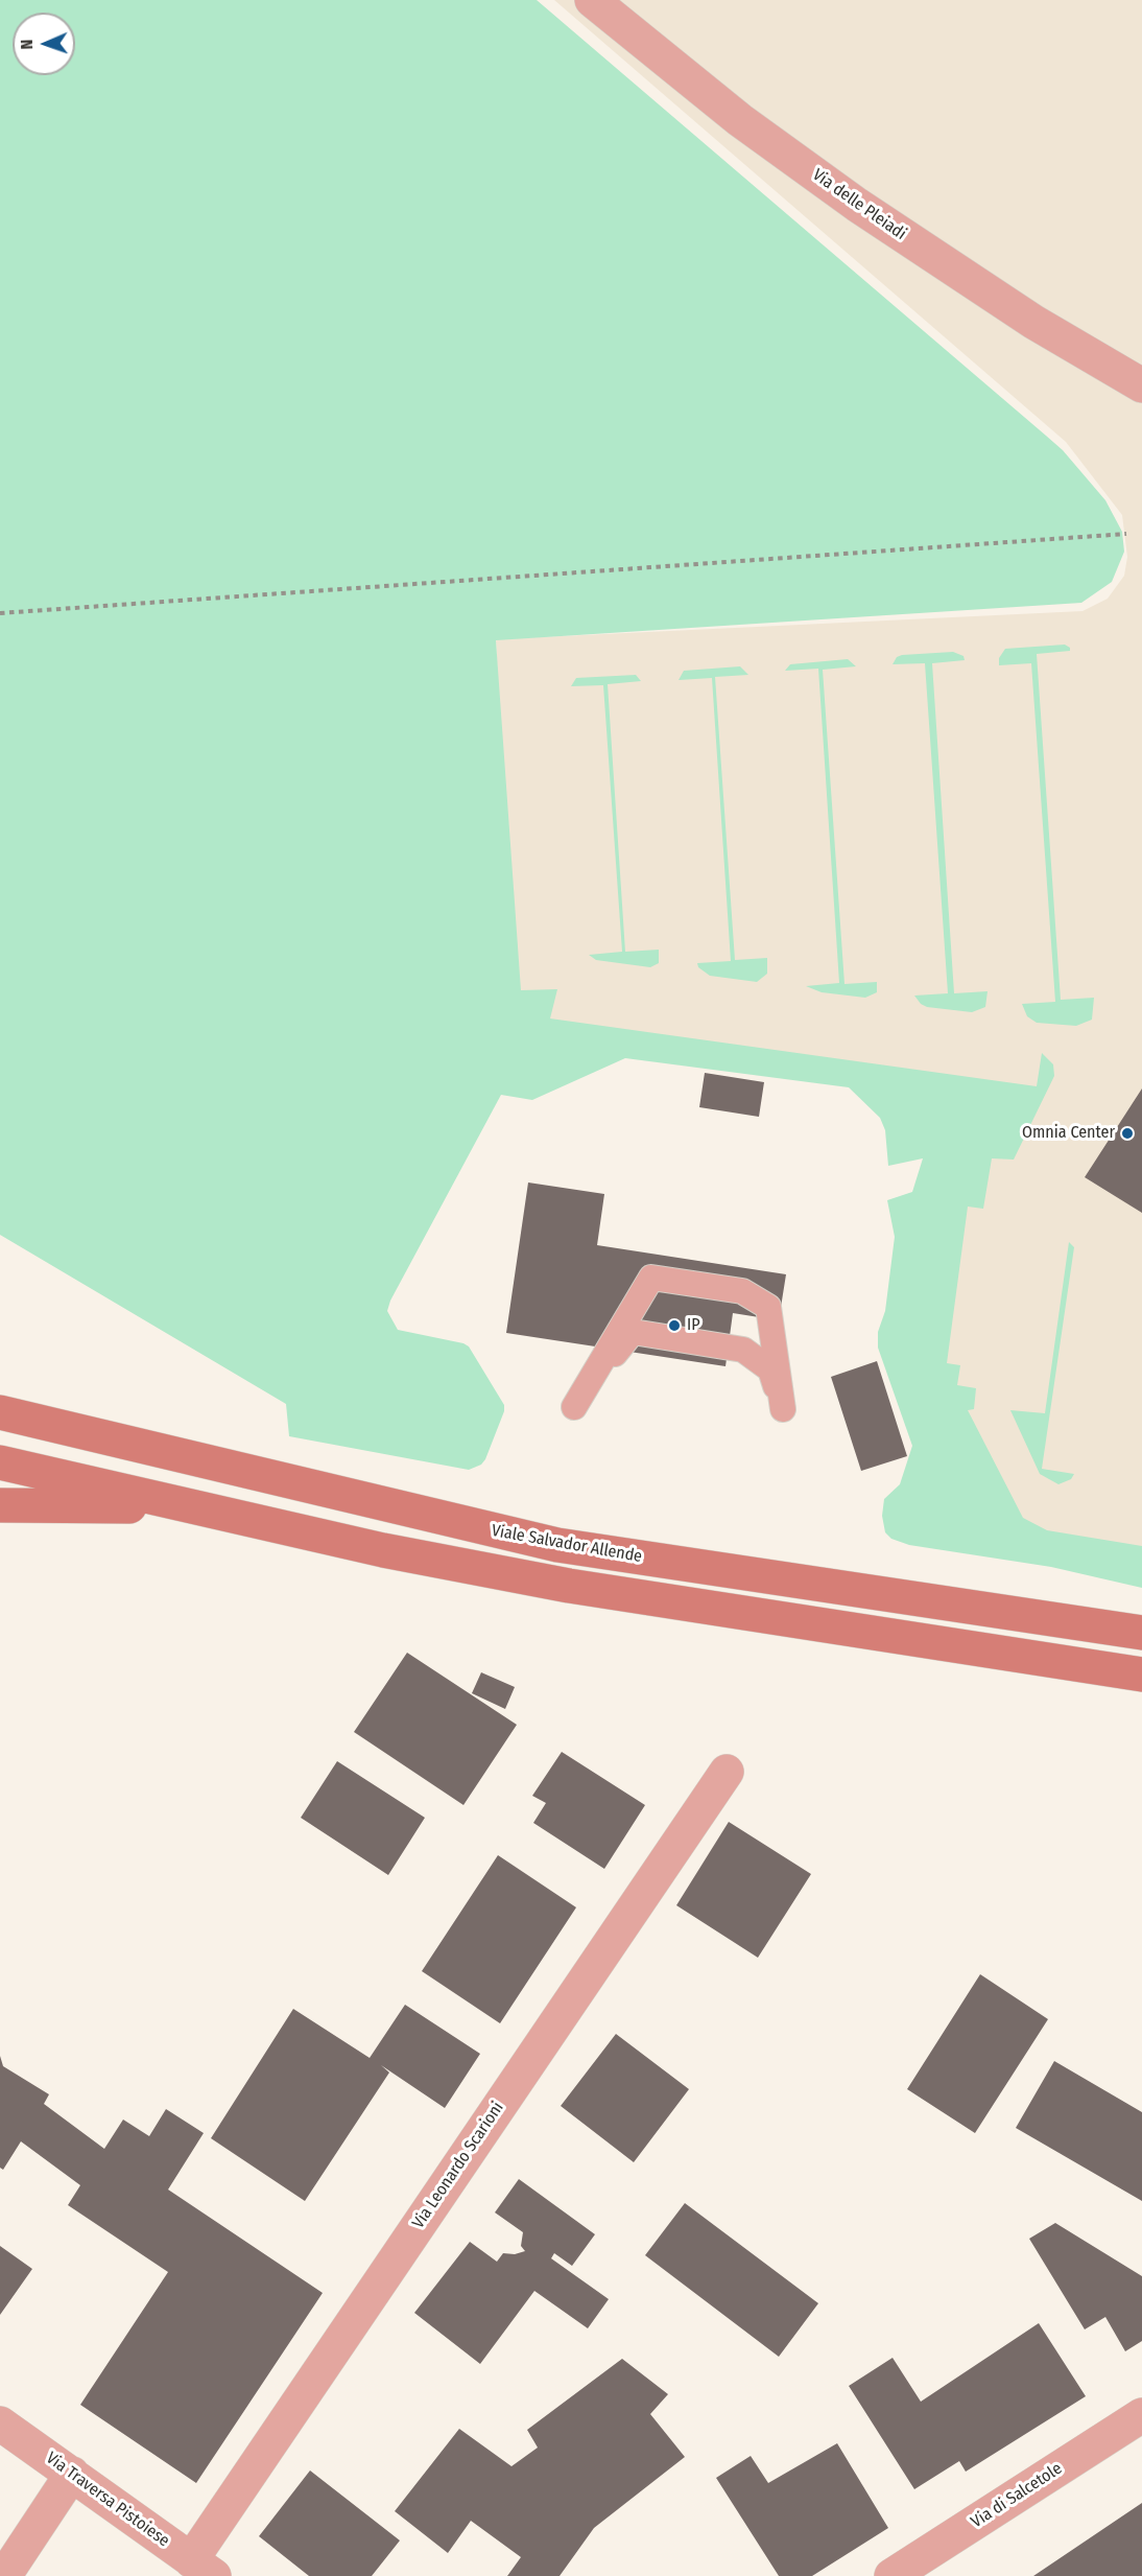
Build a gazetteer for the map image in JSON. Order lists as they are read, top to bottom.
{
  "streets": {
    "main road": ["Viale Salvador Allende"],
    "street": [
      "Via delle Pleiadi",
      "Via Leonardo Scarioni",
      "Via di Salcetole",
      "Via Traversa Pistoiese"
    ]
  },
  "crossings": [
    ["Via Leonardo Scarioni", "Via Traversa Pistoiese"]
  ],
  "places": ["Omnia Center", "IP"],
  "north": "left"
}
